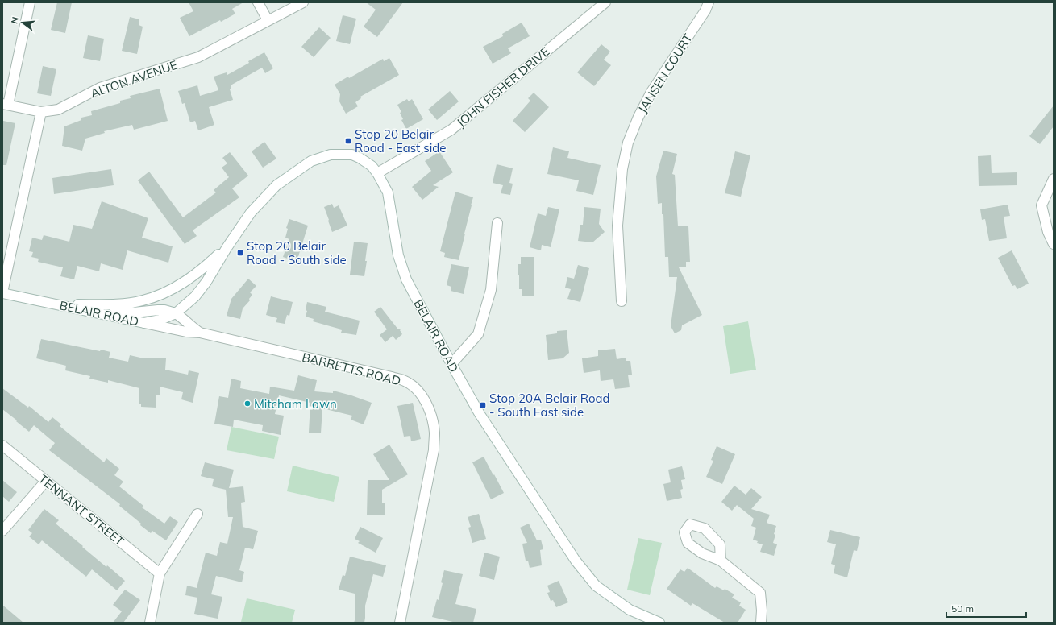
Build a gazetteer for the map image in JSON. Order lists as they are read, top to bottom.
{
  "streets": {
    "street": [
      "JANSEN COURT",
      "ALTON AVENUE",
      "JOHN FISHER DRIVE",
      "BELAIR ROAD",
      "BARRETTS ROAD",
      "TENNANT STREET"
    ]
  },
  "crossings": [
    ["JOHN FISHER DRIVE", "BELAIR ROAD"],
    ["BELAIR ROAD", "BARRETTS ROAD"]
  ],
  "places": {
    "transit": ["Stop 20 Belair Road - East side", "Stop 20 Belair Road - South side", "Stop 20A Belair Road - South East side"],
    "other": ["Mitcham Lawn"]
  },
  "scale_bar": "50 m",
  "north": "left"
}
